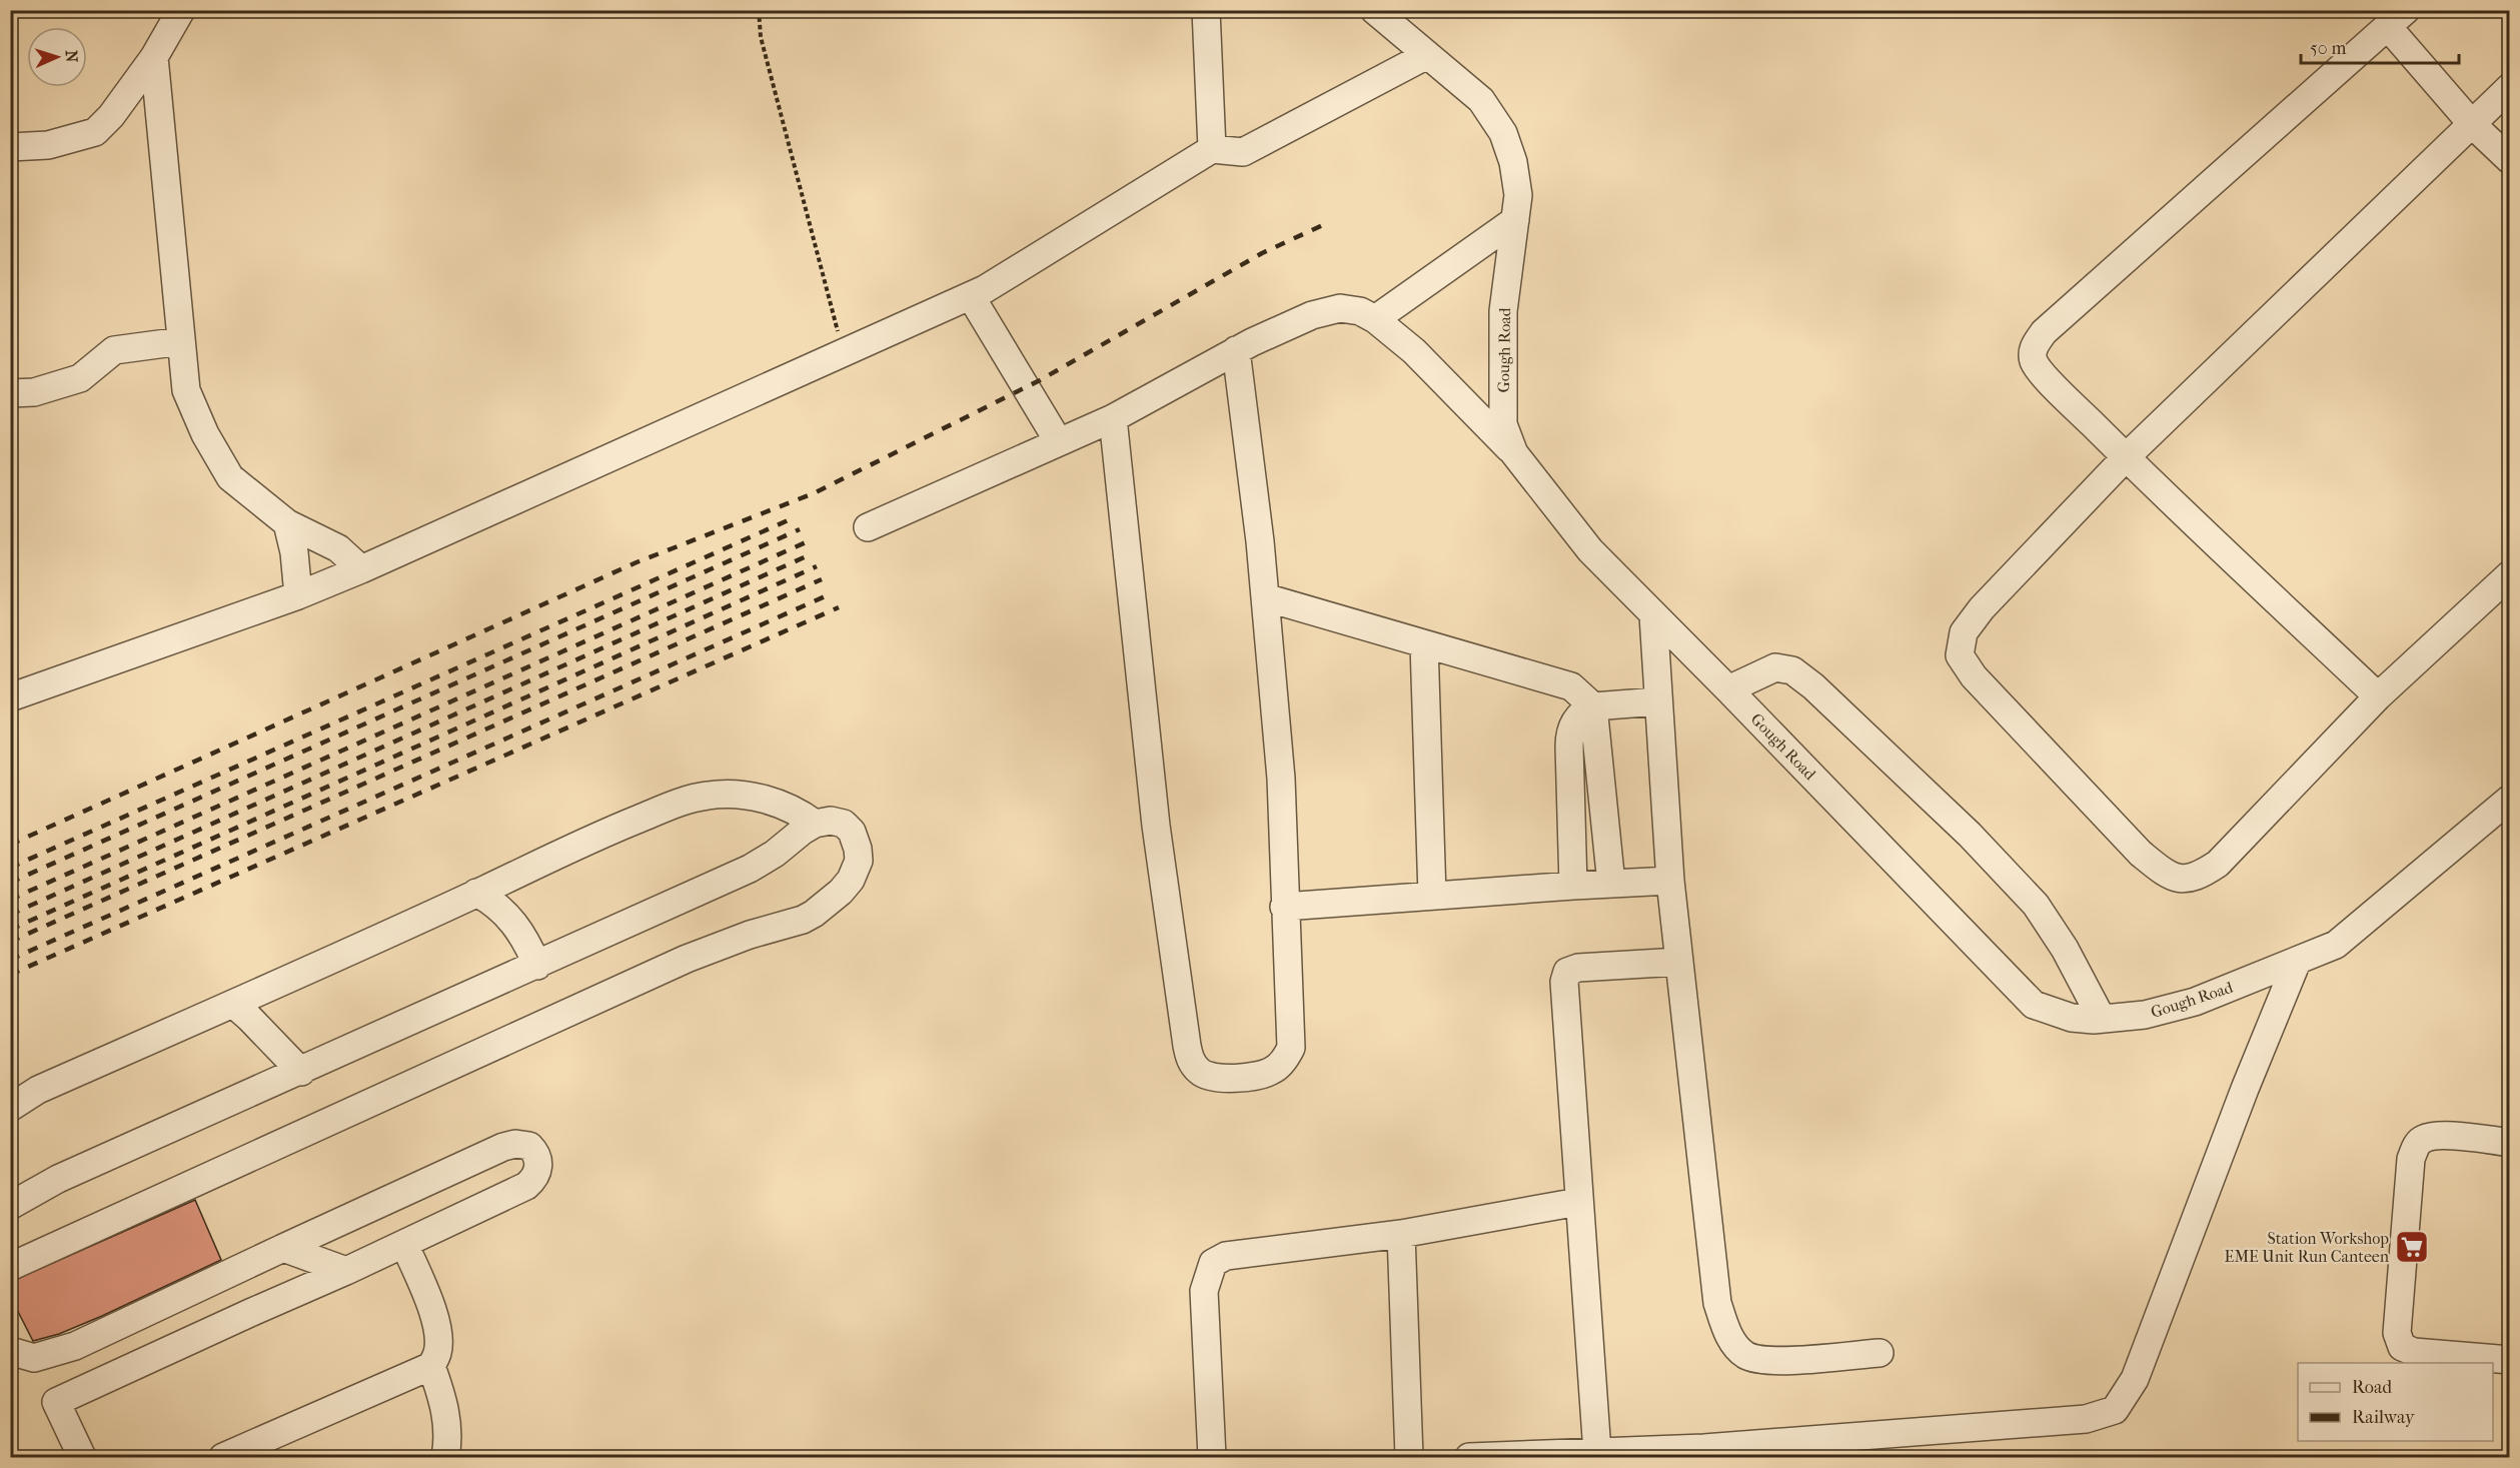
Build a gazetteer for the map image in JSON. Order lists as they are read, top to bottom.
{
  "streets": {
    "street": ["Gough Road"]
  },
  "places": {
    "supermarket": ["Station Workshop EME Unit Run Canteen"]
  },
  "legend": ["Road", "Railway"],
  "scale_bar": "50 m",
  "north": "right"
}
